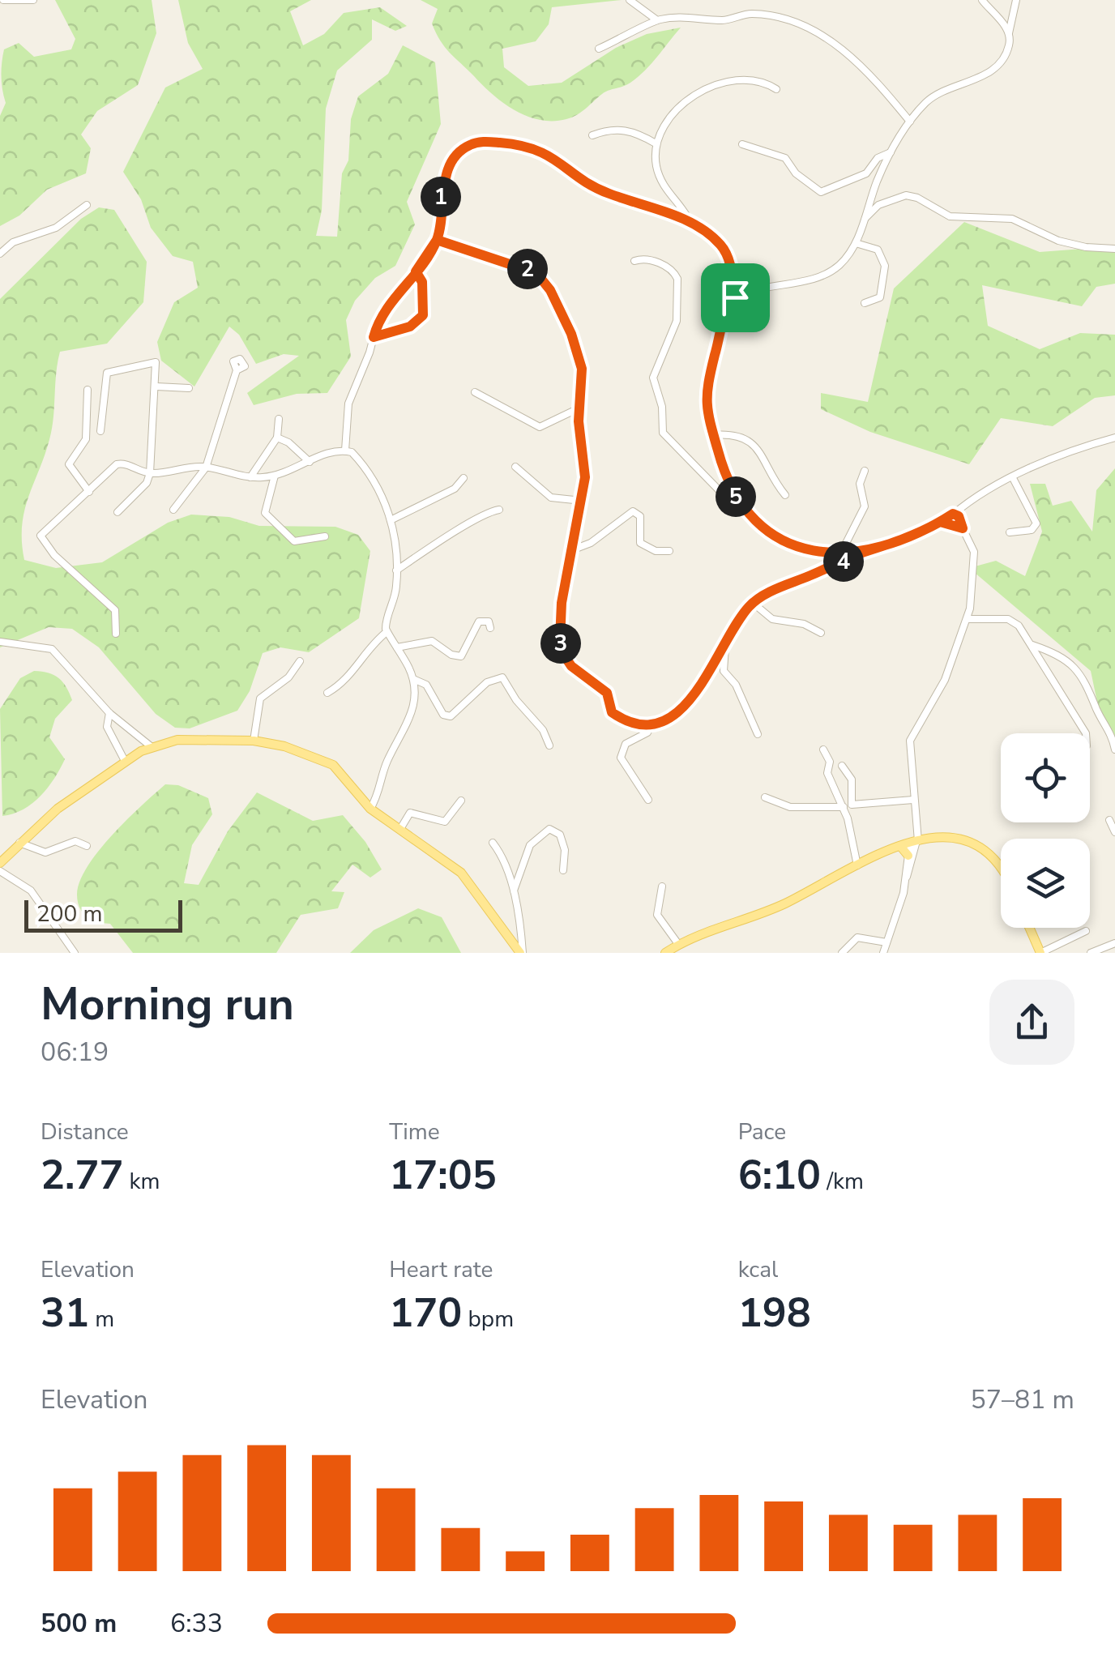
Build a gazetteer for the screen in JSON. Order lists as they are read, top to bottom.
{
  "scale_bar": "200 m",
  "page": {
    "pins": [
      "1",
      "2",
      "5",
      "4",
      "3"
    ],
    "scale": "200 m",
    "heading": ["Morning run", "06:19"],
    "stats": [
      ["Distance", "2.77 km"],
      ["Time", "17:05"],
      ["Pace", "6:10 /km"],
      ["Elevation", "31 m"],
      ["Heart rate", "170 bpm"],
      ["kcal", "198"]
    ],
    "chart": ["Elevation", "57–81 m"],
    "list": [
      {
        "name": "500 m",
        "note": "6:33"
      }
    ]
  }
}
